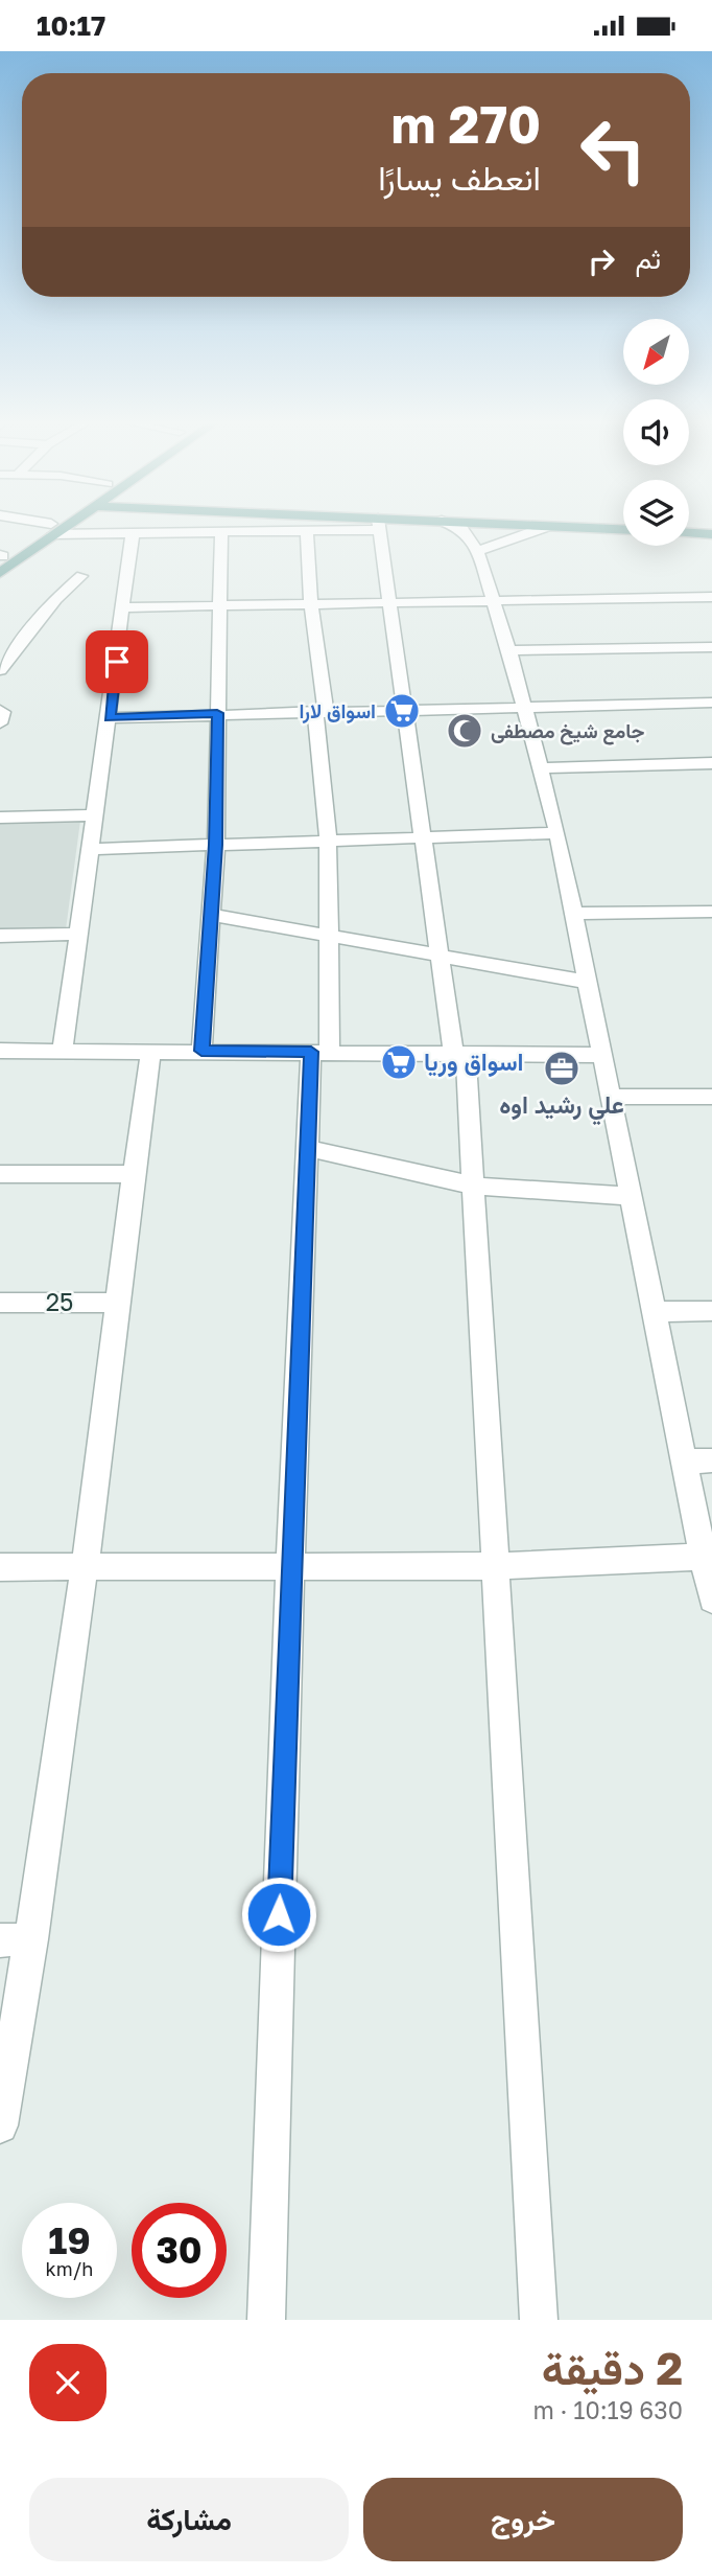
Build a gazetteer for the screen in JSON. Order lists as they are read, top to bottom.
{
  "streets": {
    "street": ["25"]
  },
  "places": {
    "supermarket": ["اسواق لارا", "اسواق وريا"],
    "mosque": ["جامع شيخ مصطفى"],
    "office": ["علي رشيد اوه"]
  },
  "north": "bottom left",
  "page": {
    "status": "10:17",
    "turn": ["270 m", "انعطف يسارًا"],
    "then": "ثم",
    "speed": "19 km/h",
    "limit": "30",
    "heading": ["2 دقيقة", "630 m · 10:19"],
    "buttons": ["خروج", "مشاركة"]
  }
}
